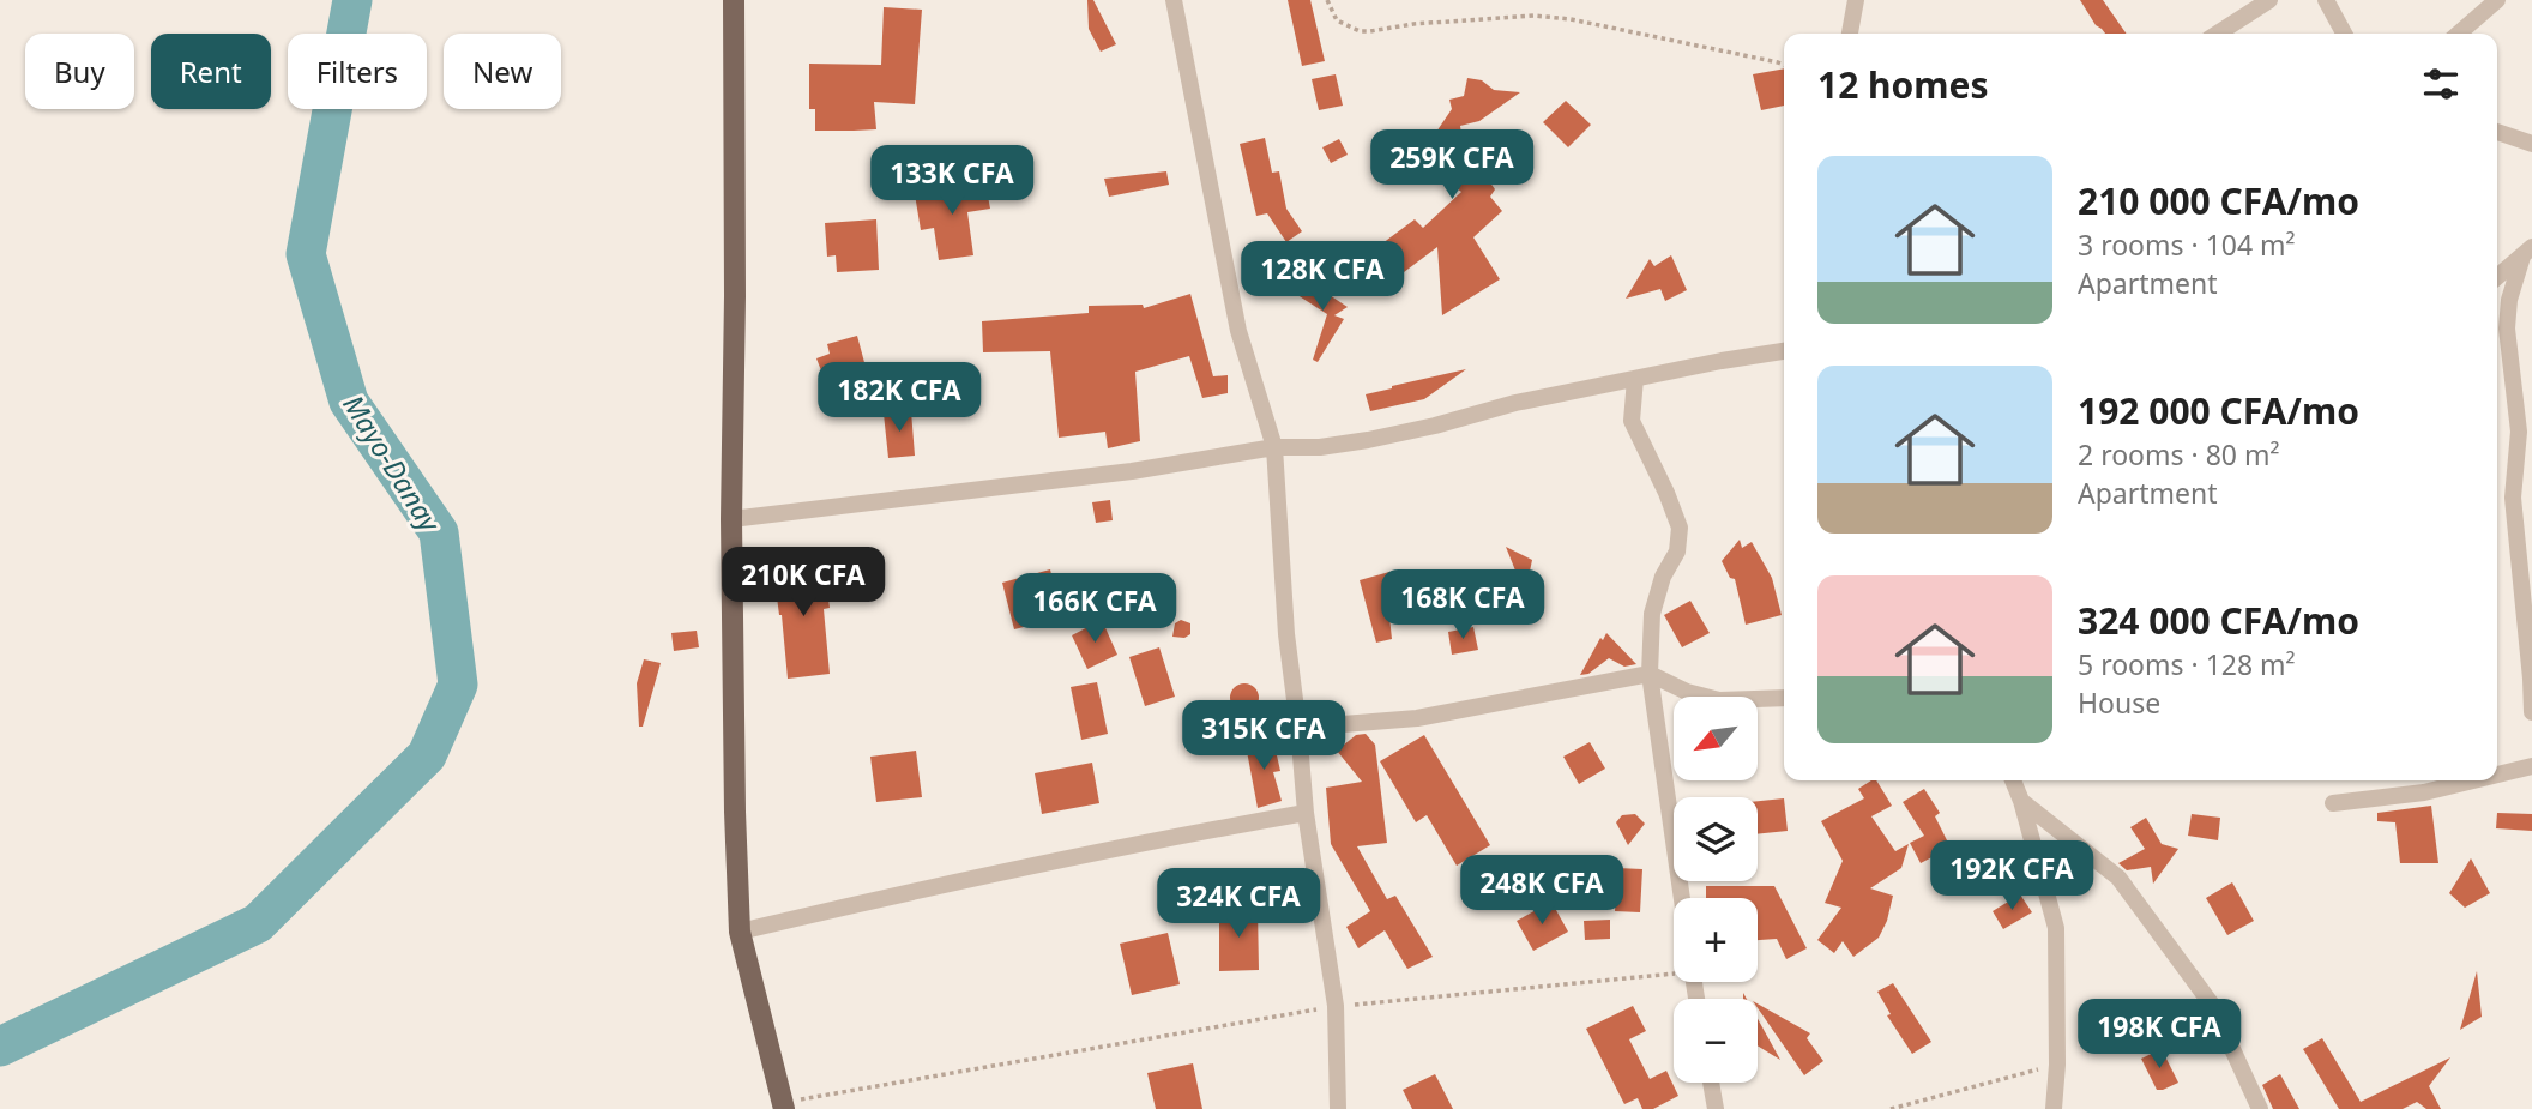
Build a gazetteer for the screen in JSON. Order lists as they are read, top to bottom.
{
  "water": ["Mayo-Danay"],
  "north": "bottom left",
  "page": {
    "chip": [
      "Buy",
      "Rent",
      "Filters",
      "New"
    ],
    "heading": "12 homes",
    "price": [
      "259K CFA",
      "133K CFA",
      "128K CFA",
      "182K CFA",
      "210K CFA",
      "168K CFA",
      "166K CFA",
      "315K CFA",
      "192K CFA",
      "248K CFA",
      "324K CFA",
      "198K CFA"
    ],
    "list": [
      {
        "name": "210 000 CFA/mo",
        "note": "3 rooms · 104 m² · Apartment"
      },
      {
        "name": "192 000 CFA/mo",
        "note": "2 rooms · 80 m² · Apartment"
      },
      {
        "name": "324 000 CFA/mo",
        "note": "5 rooms · 128 m² · House"
      }
    ],
    "map_buttons": ["+", "−"]
  }
}
